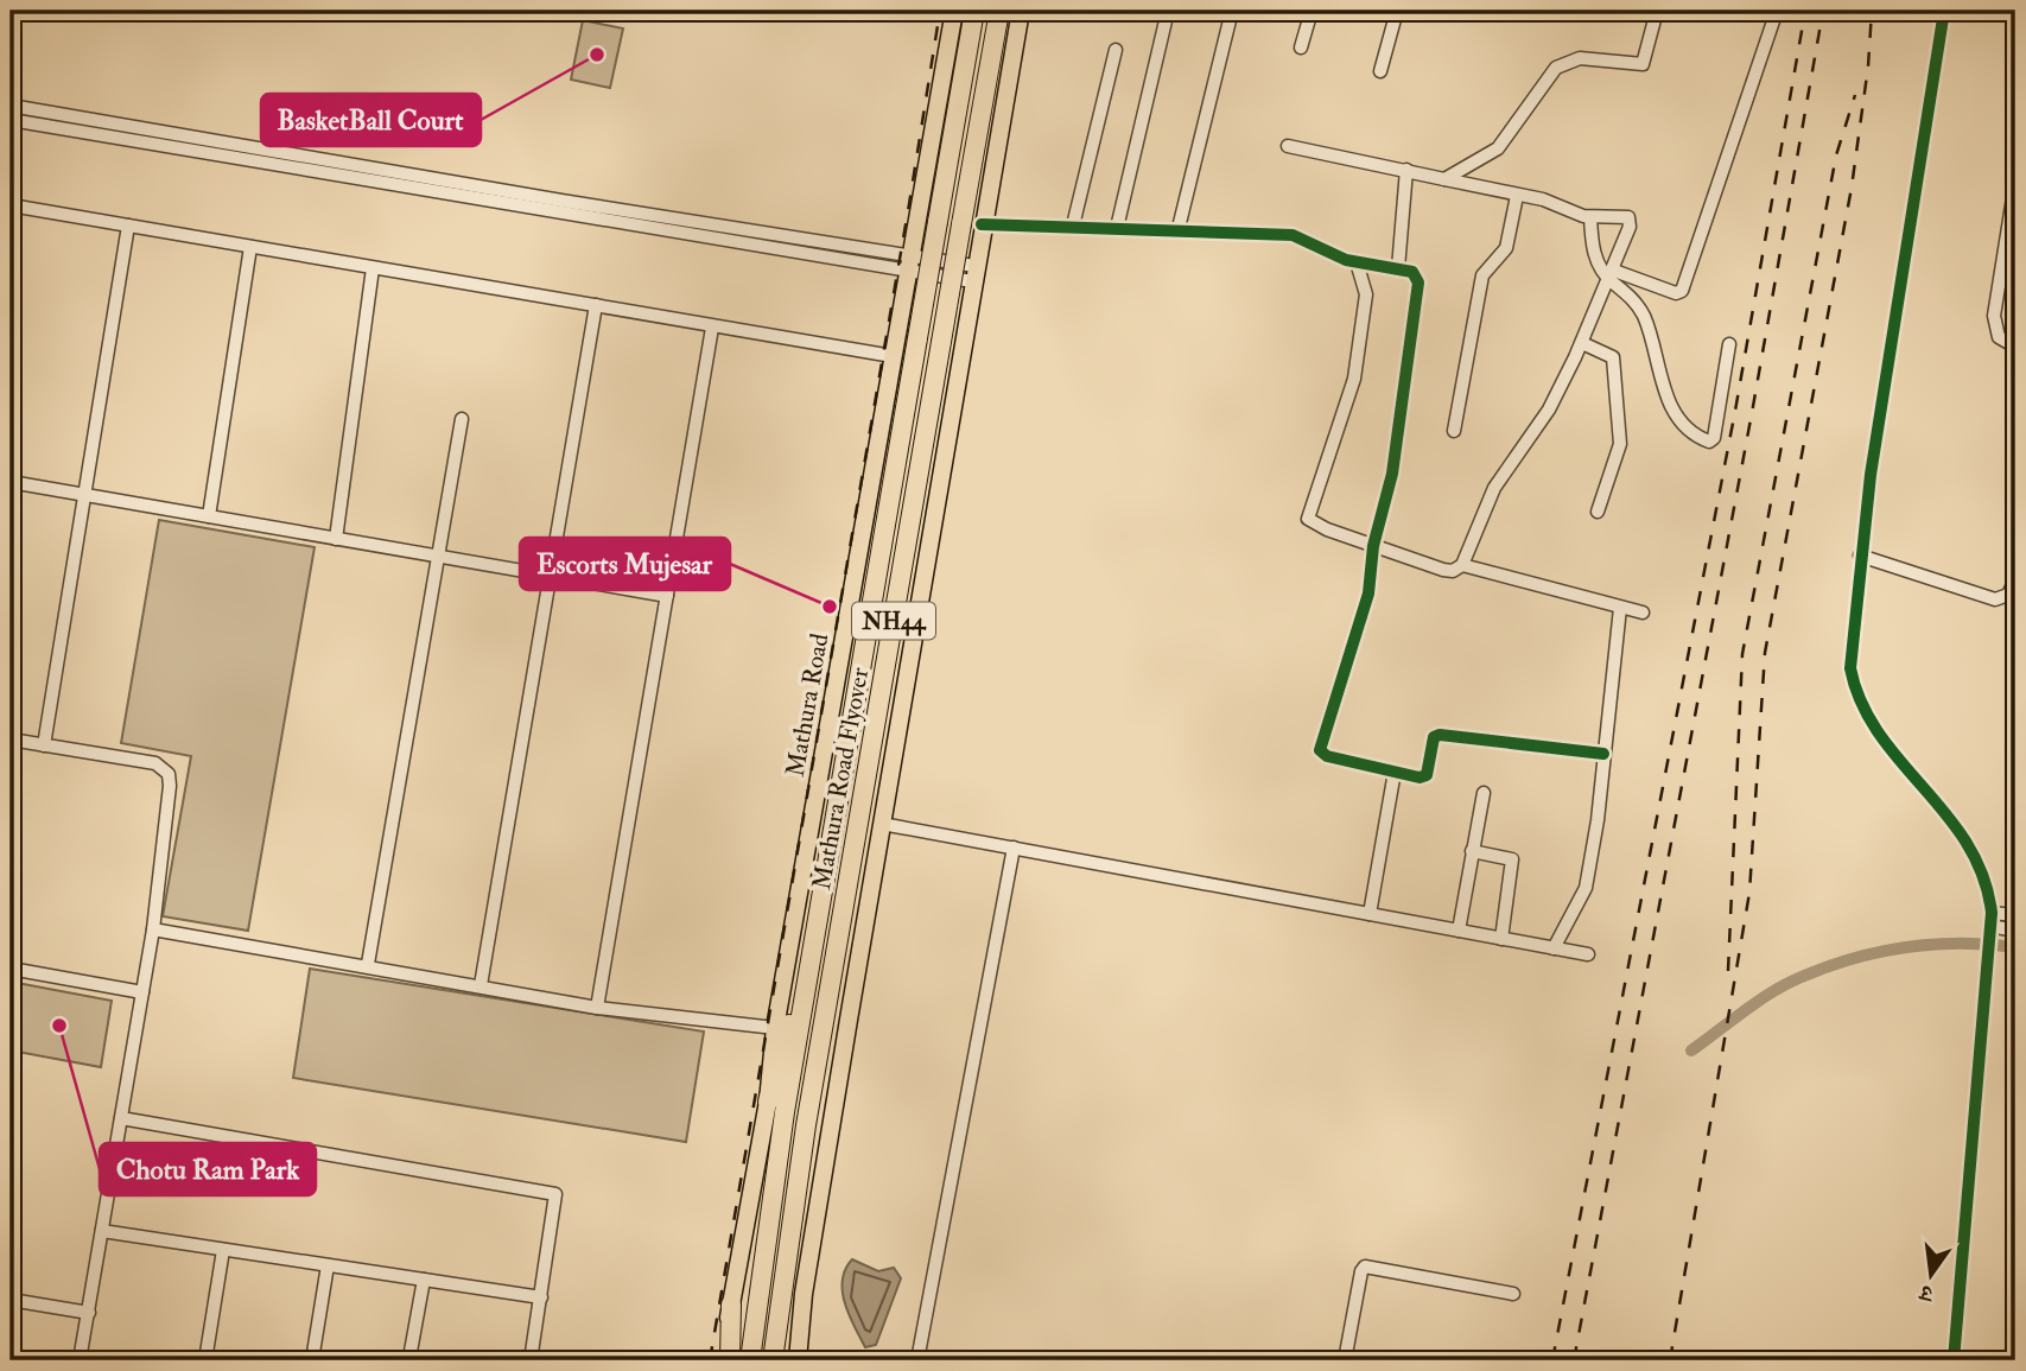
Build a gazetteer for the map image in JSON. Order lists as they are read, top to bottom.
{
  "streets": {
    "highway": ["NH44", "Mathura Road Flyover"],
    "main road": ["Mathura Road"]
  },
  "crossings": [
    ["NH44", "Mathura Road Flyover"]
  ],
  "places": ["BasketBall Court", "Escorts Mujesar", "Chotu Ram Park"],
  "north": "bottom"
}
